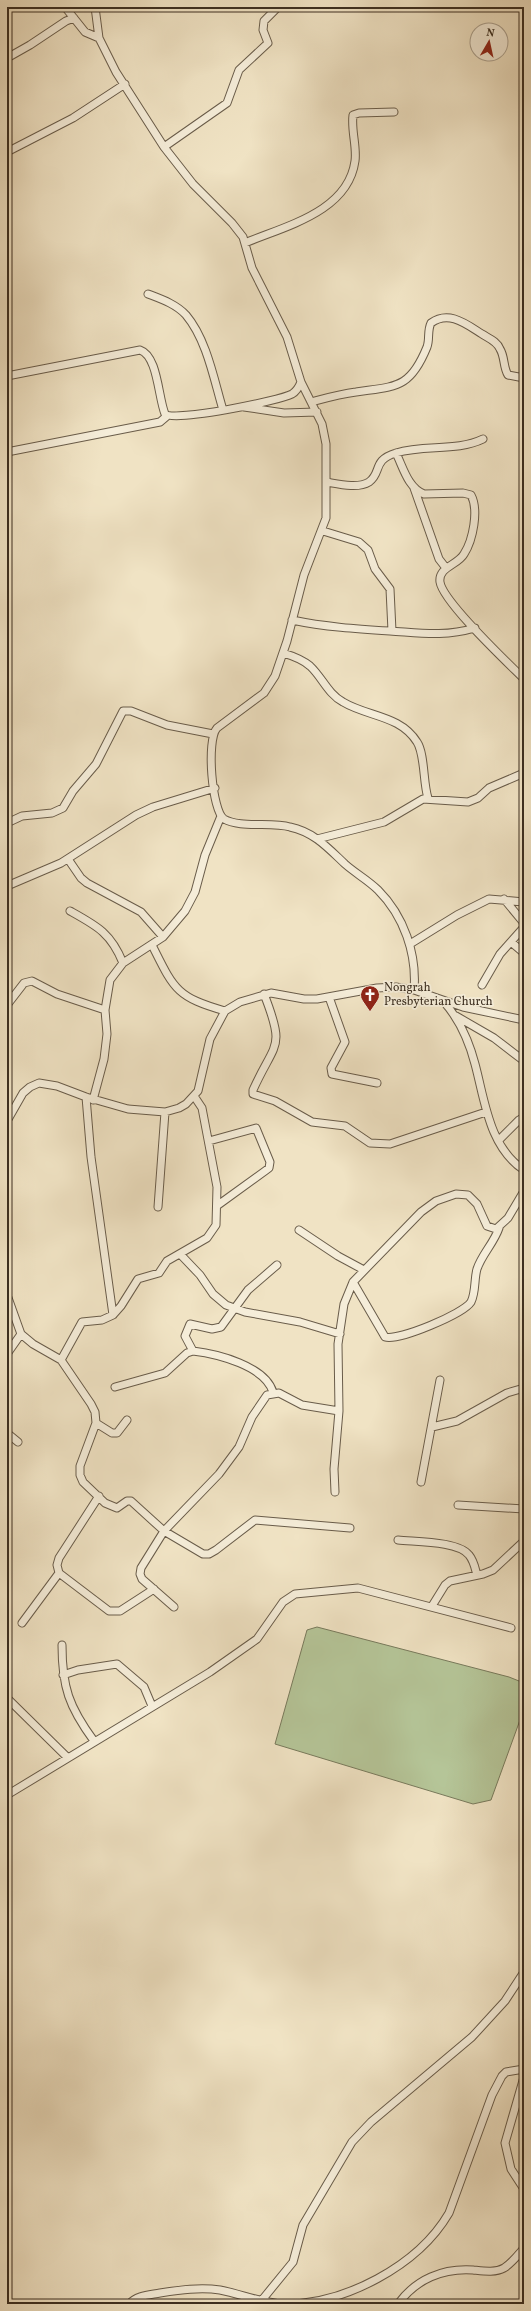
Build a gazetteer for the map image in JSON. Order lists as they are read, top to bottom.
{
  "places": {
    "church": ["Nongrah Presbyterian Church"]
  },
  "north": "top"
}
